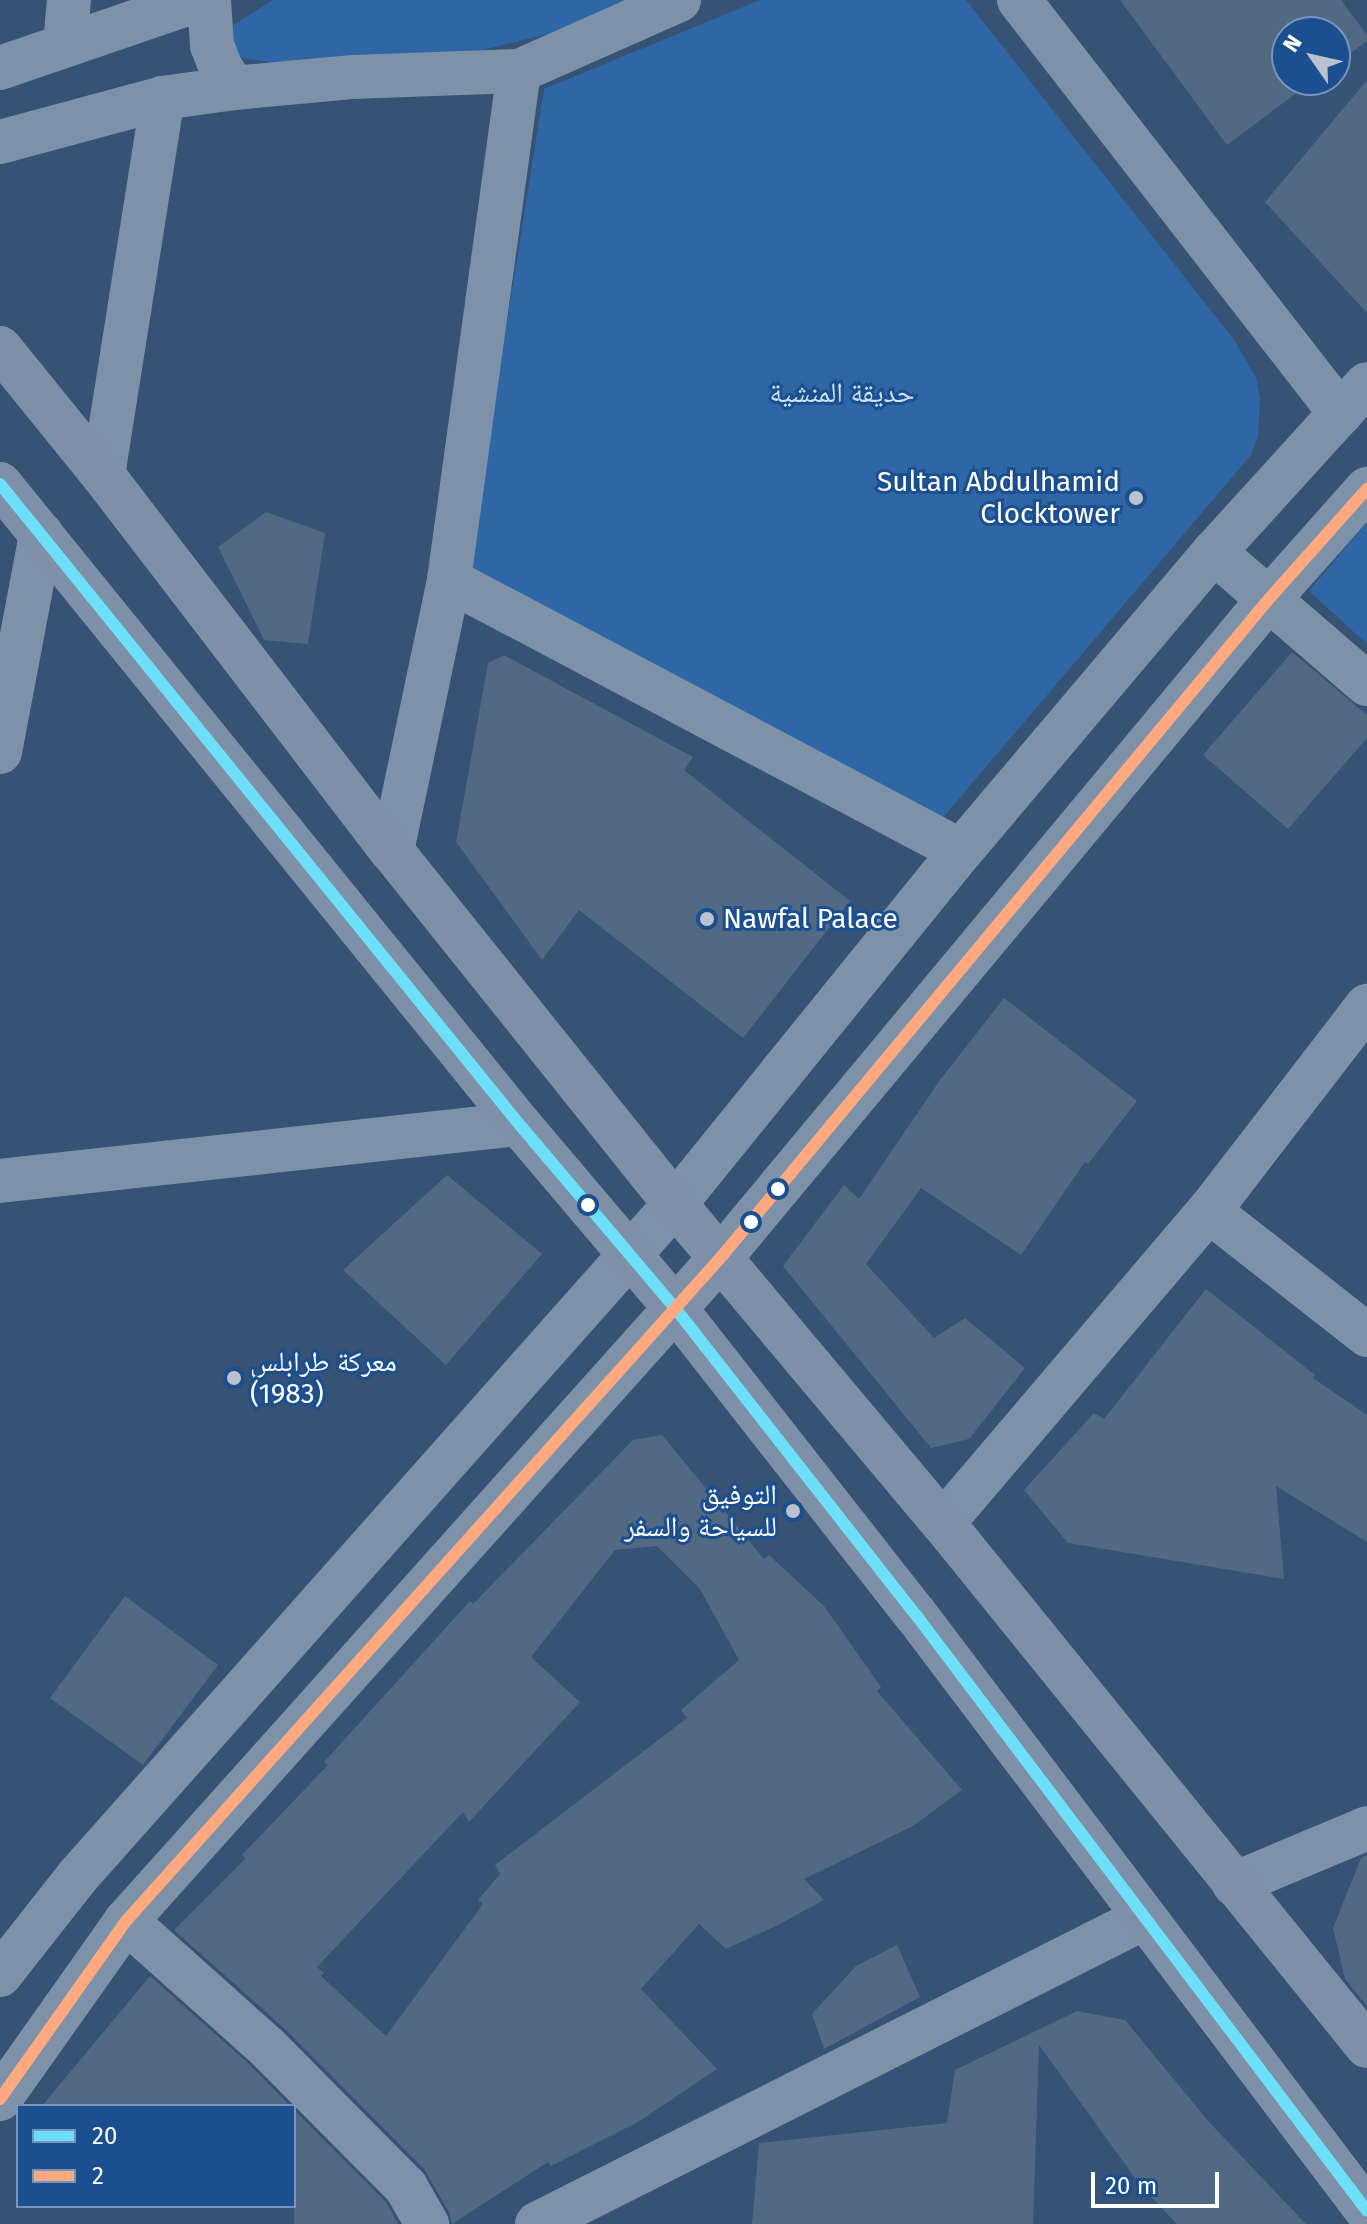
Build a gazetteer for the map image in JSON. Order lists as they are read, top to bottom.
{
  "parks": ["حديقة المنشية"],
  "places": [
    "Sultan Abdulhamid Clocktower",
    "Nawfal Palace",
    "معركة طرابلس (1983)",
    "التوفيق للسياحة والسفر"
  ],
  "lines": ["transit line 20", "transit line 2"],
  "legend": ["20", "2"],
  "scale_bar": "20 m",
  "north": "top left"
}
